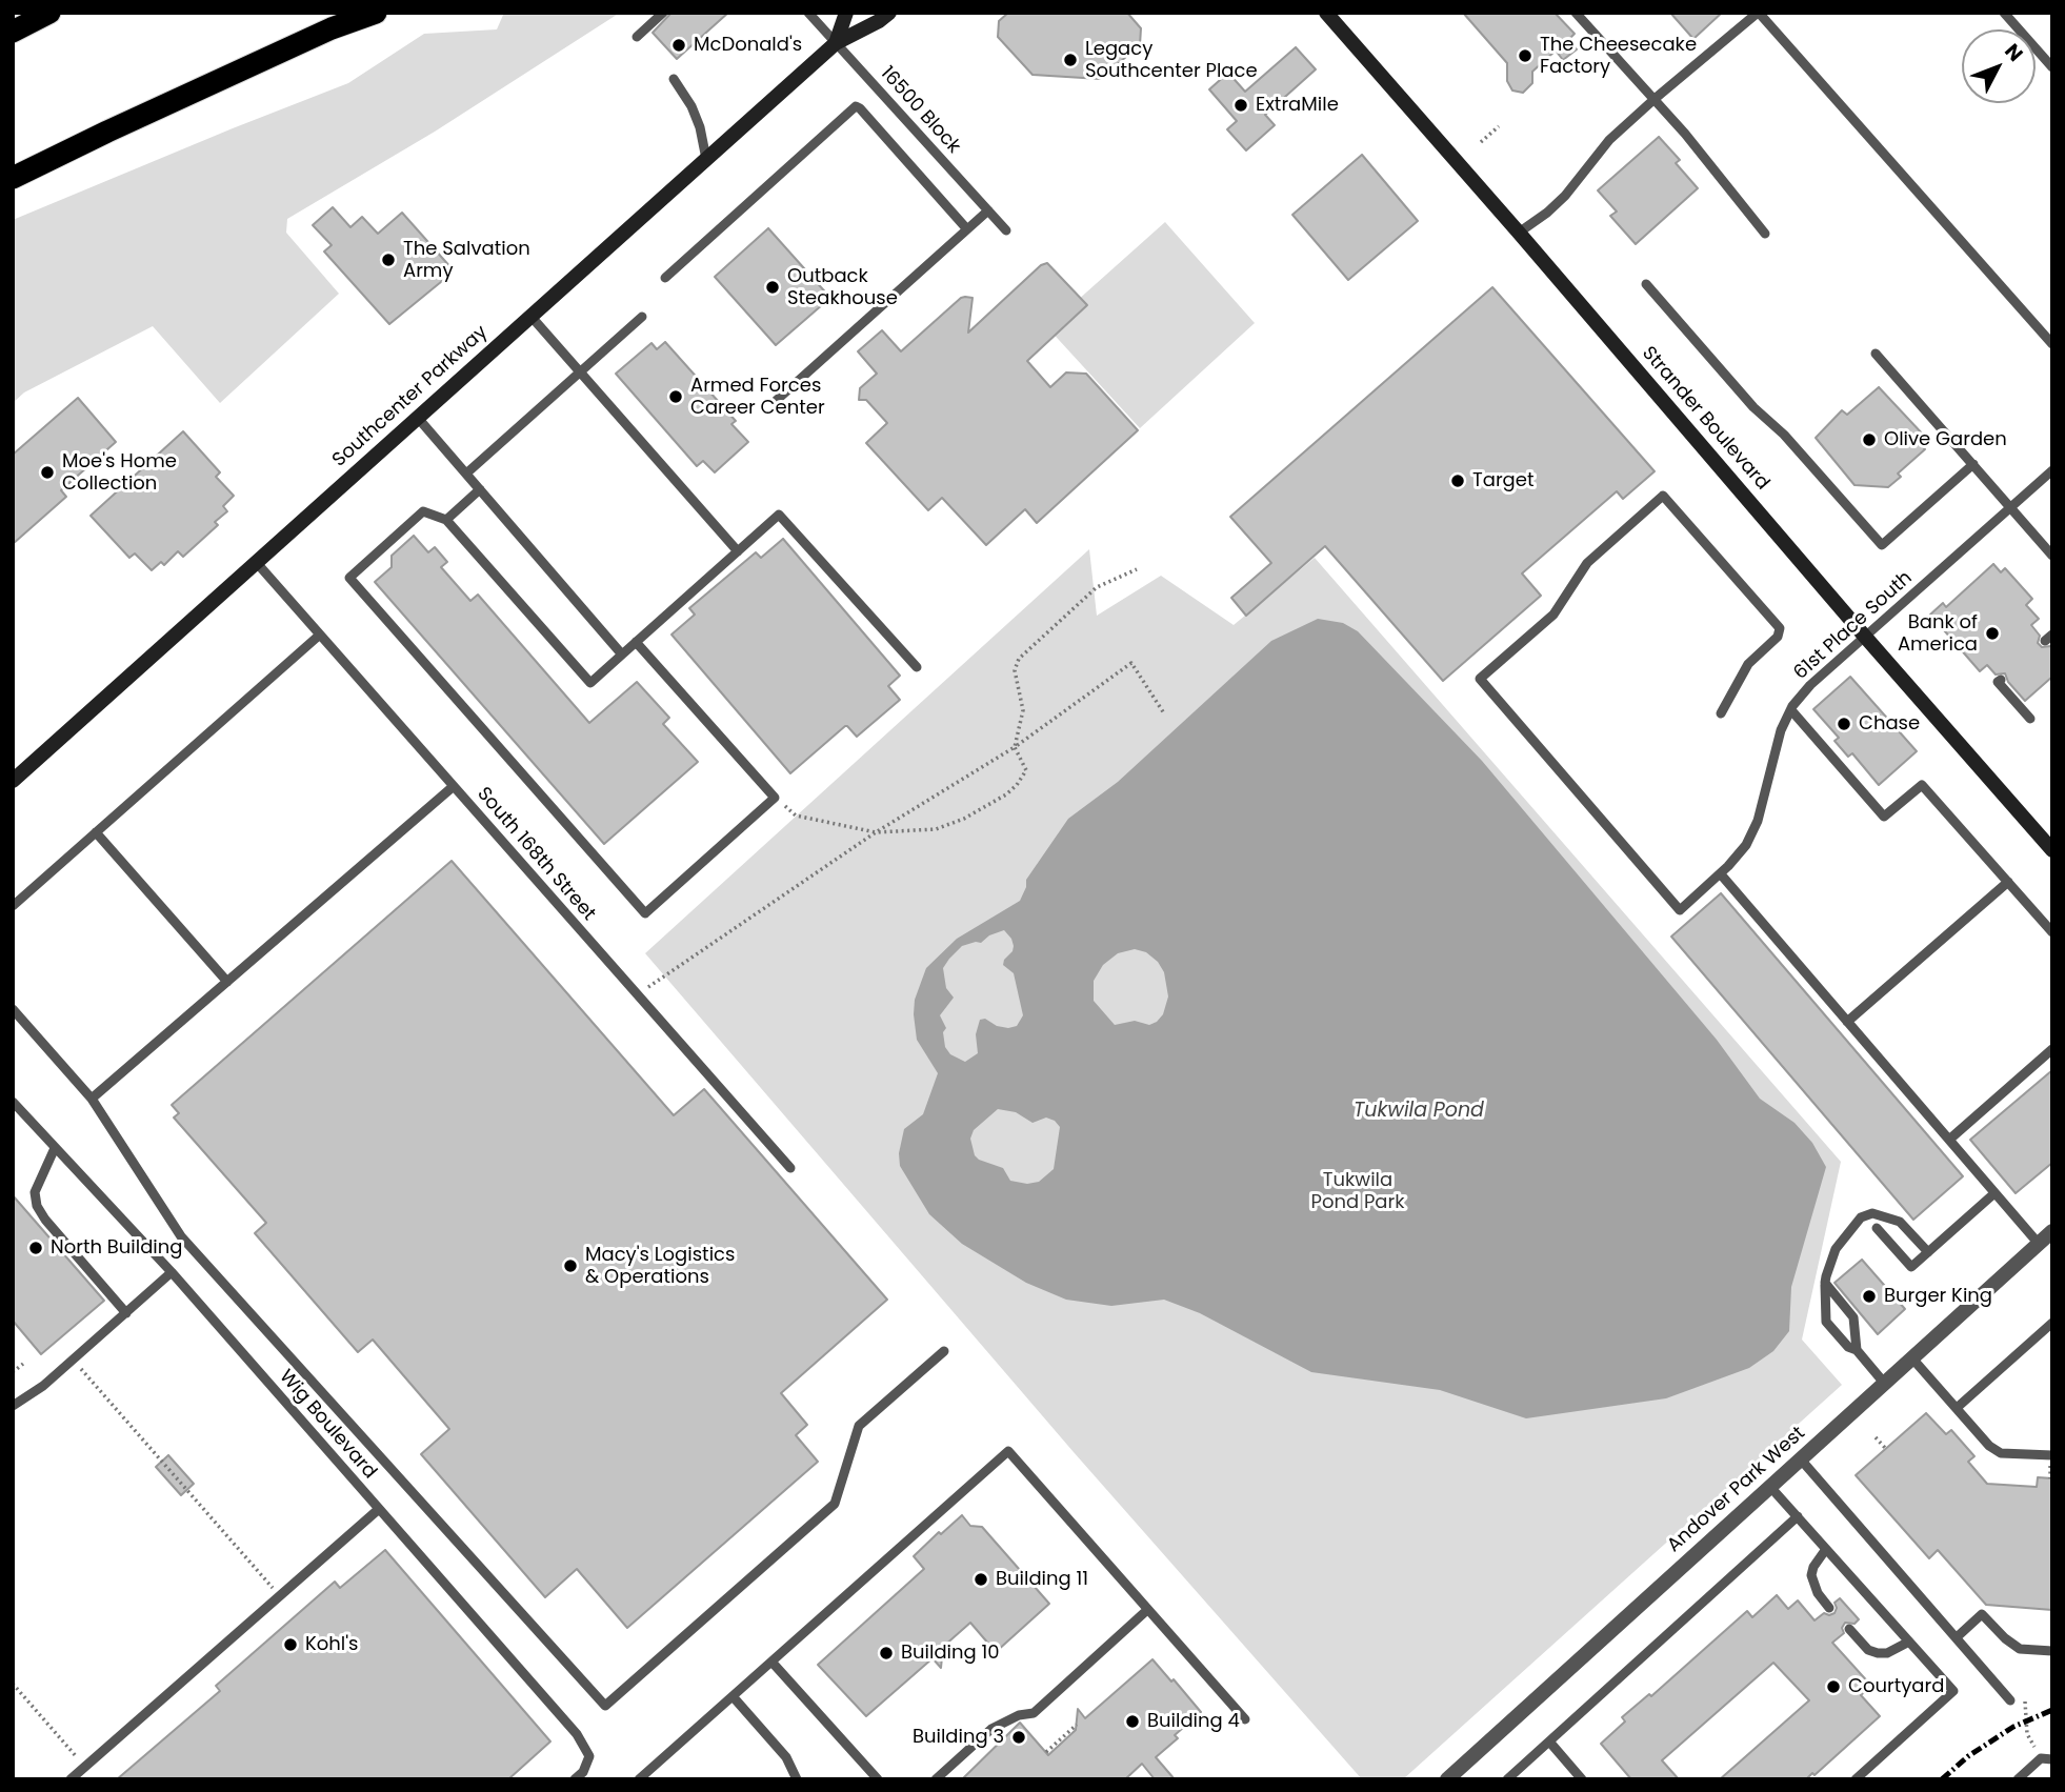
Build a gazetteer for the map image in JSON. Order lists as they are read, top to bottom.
{
  "streets": {
    "main road": ["Southcenter Parkway", "Strander Boulevard"],
    "street": ["Andover Park West"],
    "lane": [
      "16500 Block",
      "61st Place South",
      "South 168th Street",
      "Wig Boulevard"
    ]
  },
  "crossings": [
    ["16500 Block", "Southcenter Parkway"],
    ["Southcenter Parkway", "South 168th Street"],
    ["Strander Boulevard", "61st Place South"]
  ],
  "water": ["Tukwila Pond"],
  "parks": ["Tukwila Pond Park"],
  "places": [
    "McDonald's",
    "The Cheesecake Factory",
    "Legacy Southcenter Place",
    "ExtraMile",
    "The Salvation Army",
    "Outback Steakhouse",
    "Armed Forces Career Center",
    "Olive Garden",
    "Moe's Home Collection",
    "Target",
    "Bank of America",
    "Chase",
    "North Building",
    "Macy's Logistics & Operations",
    "Burger King",
    "Building 11",
    "Kohl's",
    "Building 10",
    "Courtyard",
    "Building 4",
    "Building 3"
  ],
  "north": "top right"
}
